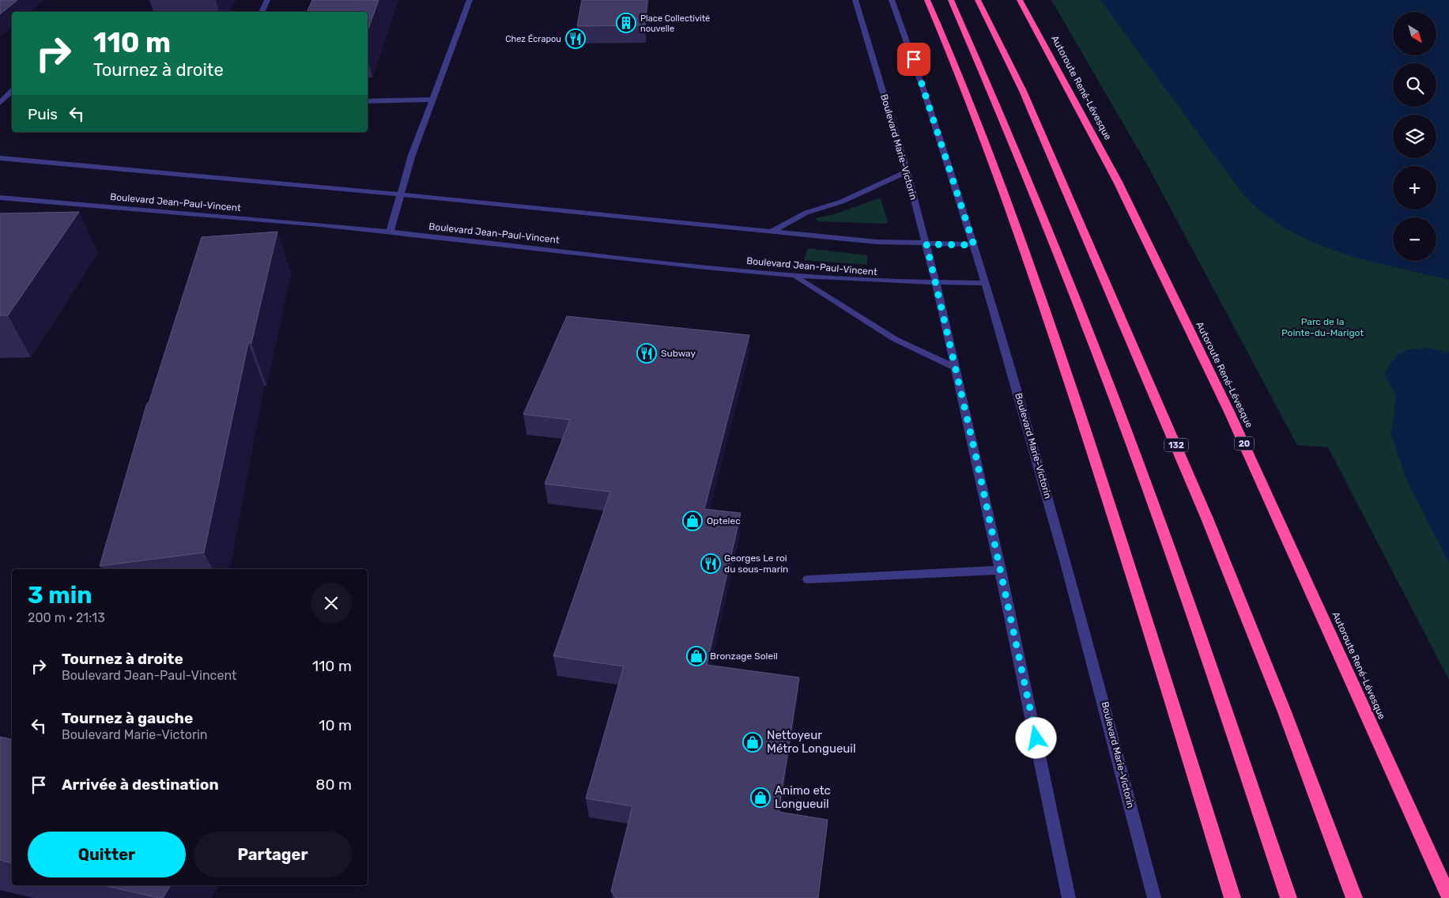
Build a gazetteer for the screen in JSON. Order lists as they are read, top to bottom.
{
  "streets": {
    "highway": ["Autoroute René-Lévesque", "20", "132"],
    "street": ["Boulevard Marie-Victorin", "Boulevard Jean-Paul-Vincent"]
  },
  "crossings": [
    ["Boulevard Marie-Victorin", "Boulevard Jean-Paul-Vincent"]
  ],
  "parks": ["Parc de la Pointe-du-Marigot"],
  "places": {
    "building": ["Place Collectivité nouvelle"],
    "restaurant": ["Chez Écrapou", "Subway", "Georges Le roi du sous-marin"],
    "shop": [
      "Optelec",
      "Bronzage Soleil",
      "Nettoyeur Métro Longueuil",
      "Animo etc Longueuil"
    ]
  },
  "north": "bottom right",
  "page": {
    "map_buttons": ["+", "−"],
    "turn": ["110 m", "Tournez à droite"],
    "then": "Puis",
    "heading": ["3 min", "200 m · 21:13"],
    "list": [
      {
        "name": "Tournez à droite",
        "note": "Boulevard Jean-Paul-Vincent",
        "value": "110 m"
      },
      {
        "name": "Tournez à gauche",
        "note": "Boulevard Marie-Victorin",
        "value": "10 m"
      },
      {
        "name": "Arrivée à destination",
        "value": "80 m"
      }
    ],
    "buttons": ["Quitter", "Partager"]
  }
}
